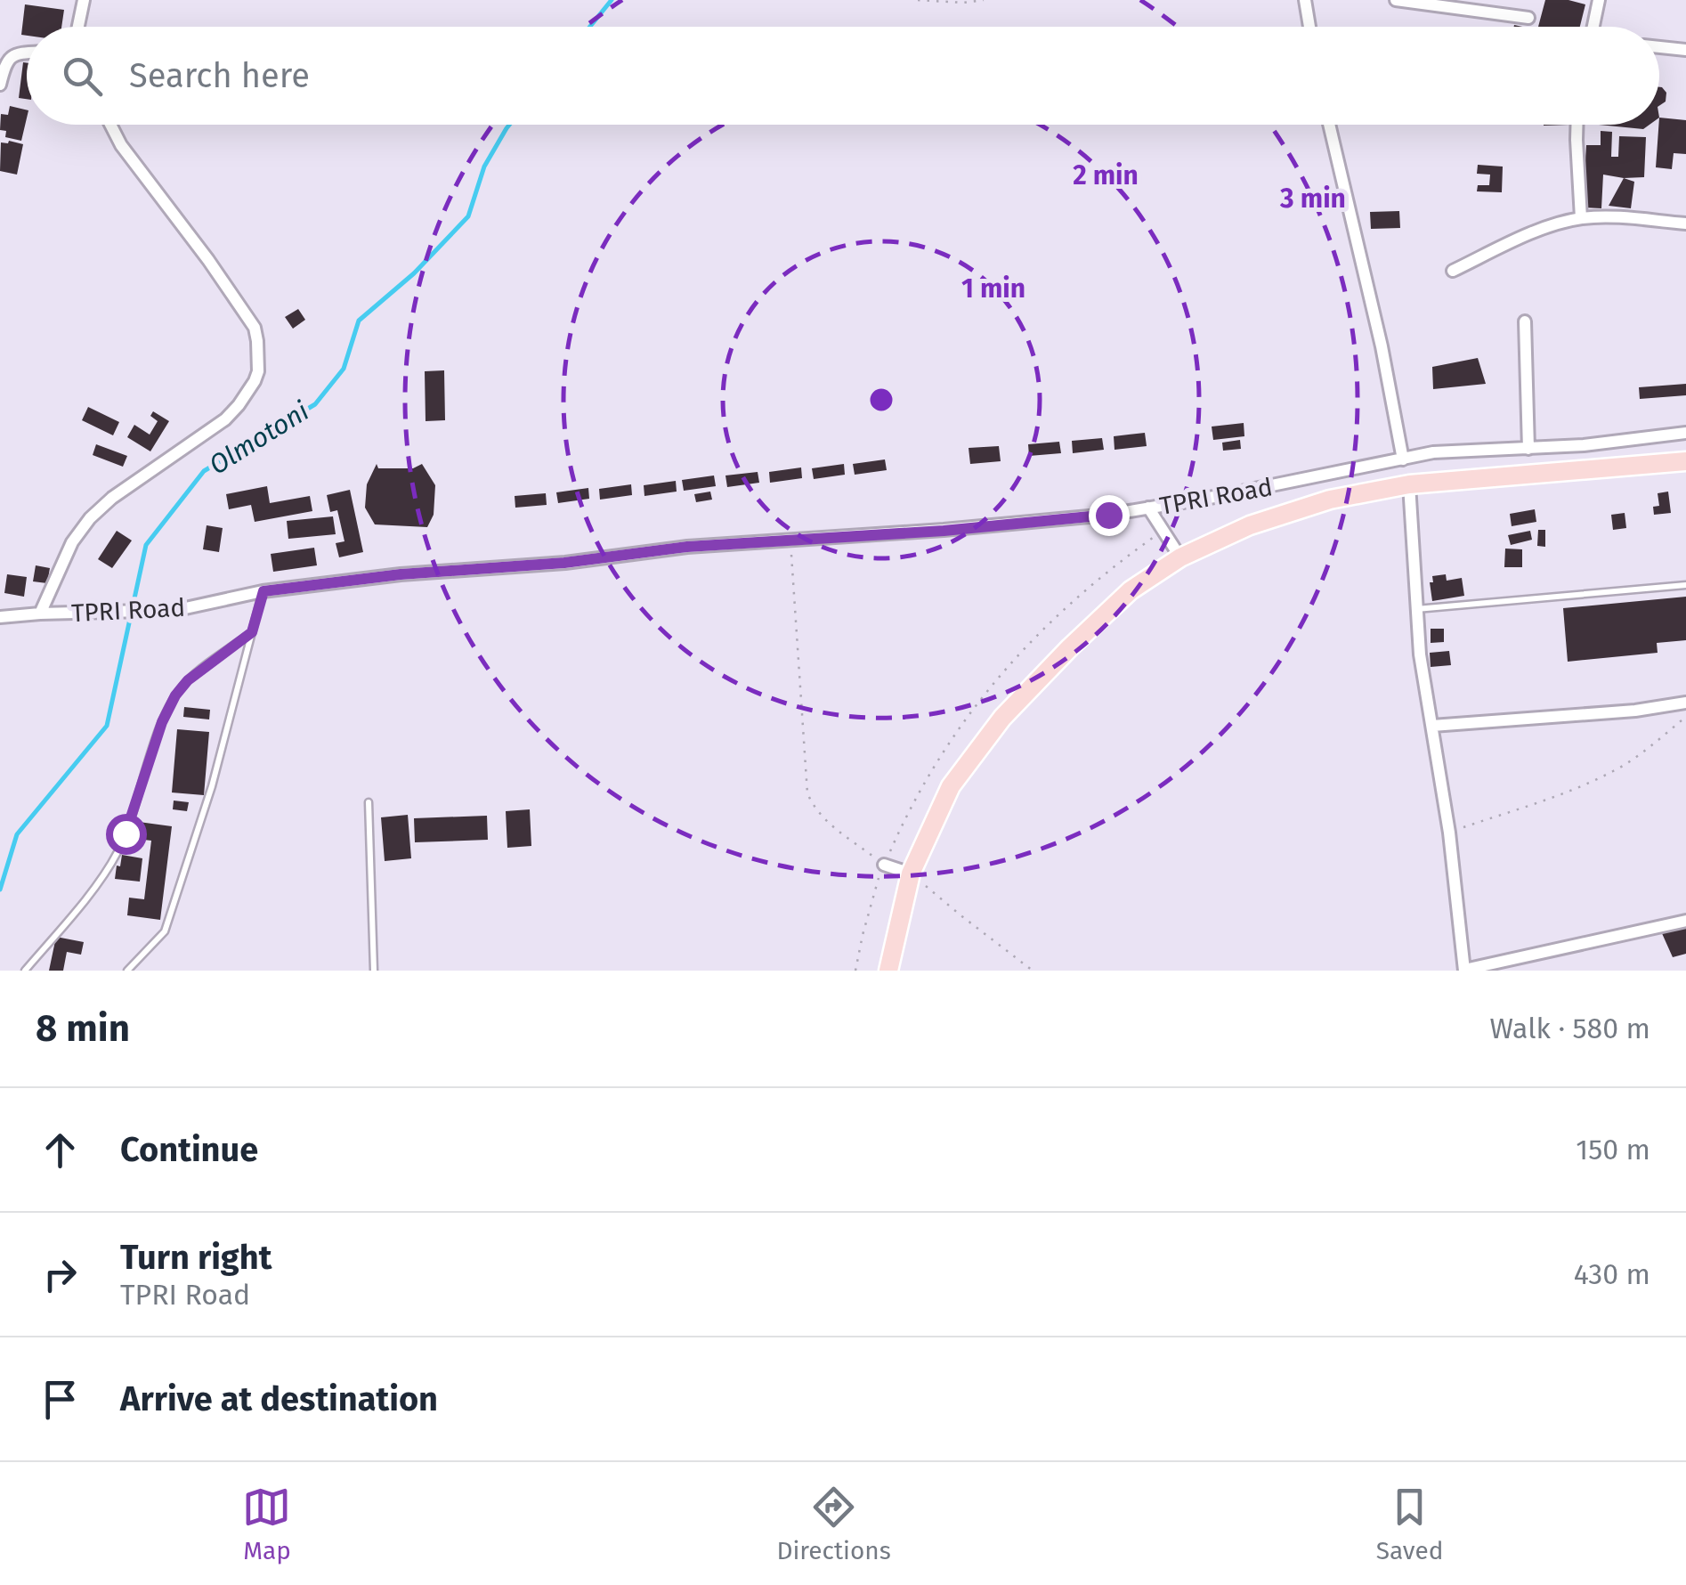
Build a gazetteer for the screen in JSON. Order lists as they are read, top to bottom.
{
  "streets": {
    "street": ["TPRI Road"]
  },
  "water": ["Olmotoni"],
  "page": {
    "search": "Search here",
    "heading": ["8 min", "Walk · 580 m"],
    "list": [
      ["Continue", "150 m"],
      ["Turn right", "TPRI Road", "430 m"],
      "Arrive at destination"
    ],
    "nav": ["Map", "Directions", "Saved"]
  },
  "rings": ["2 min", "3 min", "1 min"]
}
